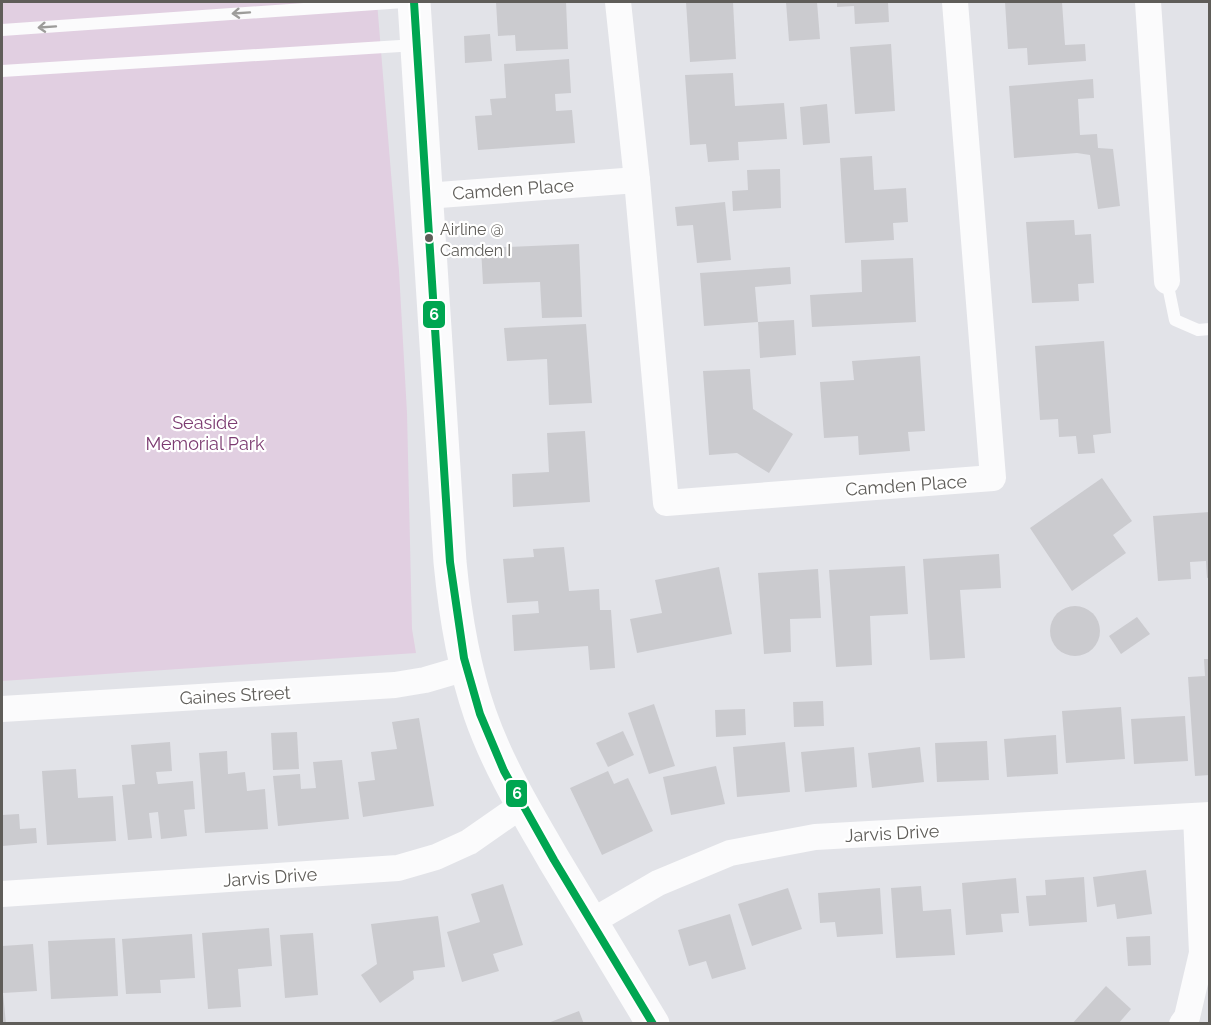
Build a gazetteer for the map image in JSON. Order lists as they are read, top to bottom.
{
  "streets": {
    "street": ["Camden Place", "Gaines Street", "Jarvis Drive"]
  },
  "parks": ["Seaside Memorial Park"],
  "places": ["Airline @ Camden I"],
  "lines": ["transit line 6"]
}
